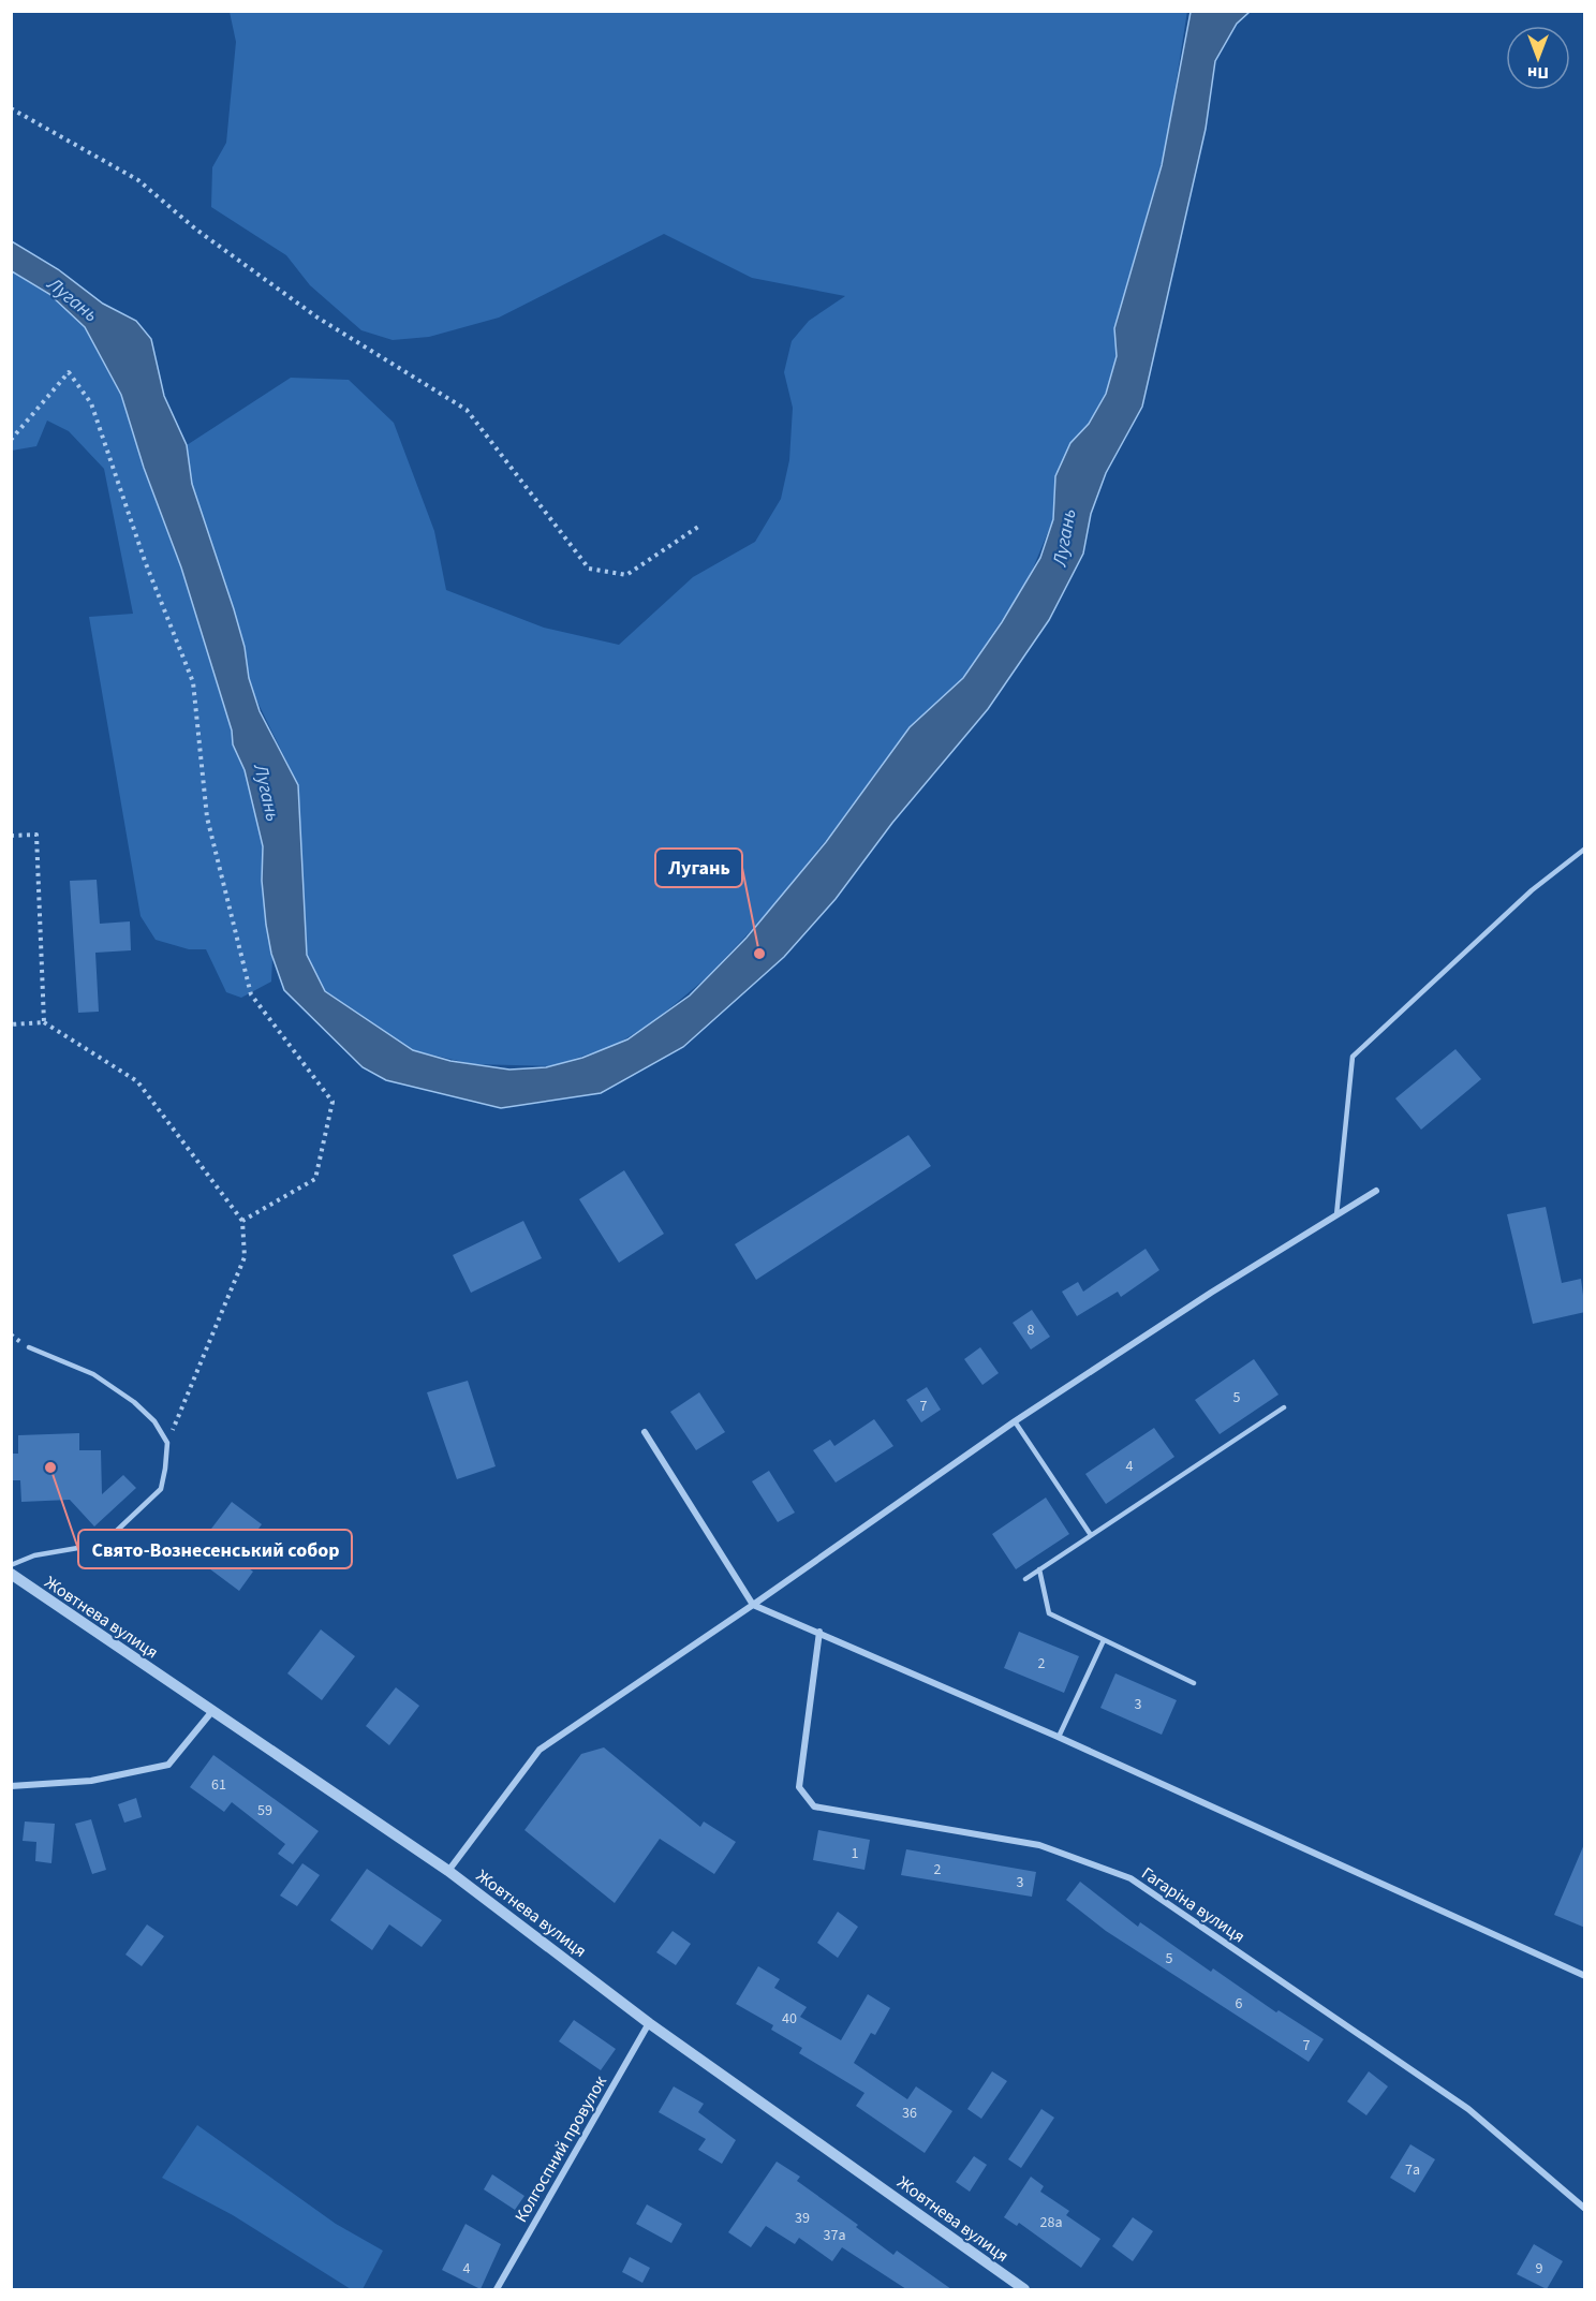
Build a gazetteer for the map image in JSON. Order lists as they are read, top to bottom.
{
  "streets": {
    "street": ["Жовтнева вулиця", "Гагаріна вулиця", "Колгоспний провулок"]
  },
  "crossings": [
    ["Жовтнева вулиця", "Колгоспний провулок"]
  ],
  "water": ["Лугань"],
  "places": ["Лугань", "Свято-Вознесенський собор"],
  "house_numbers": [
    "8",
    "5",
    "7",
    "4",
    "2",
    "3",
    "61",
    "59",
    "1",
    "2",
    "3",
    "5",
    "6",
    "40",
    "7",
    "36",
    "7а",
    "39",
    "28а",
    "37а",
    "4",
    "9"
  ],
  "north": "bottom"
}
